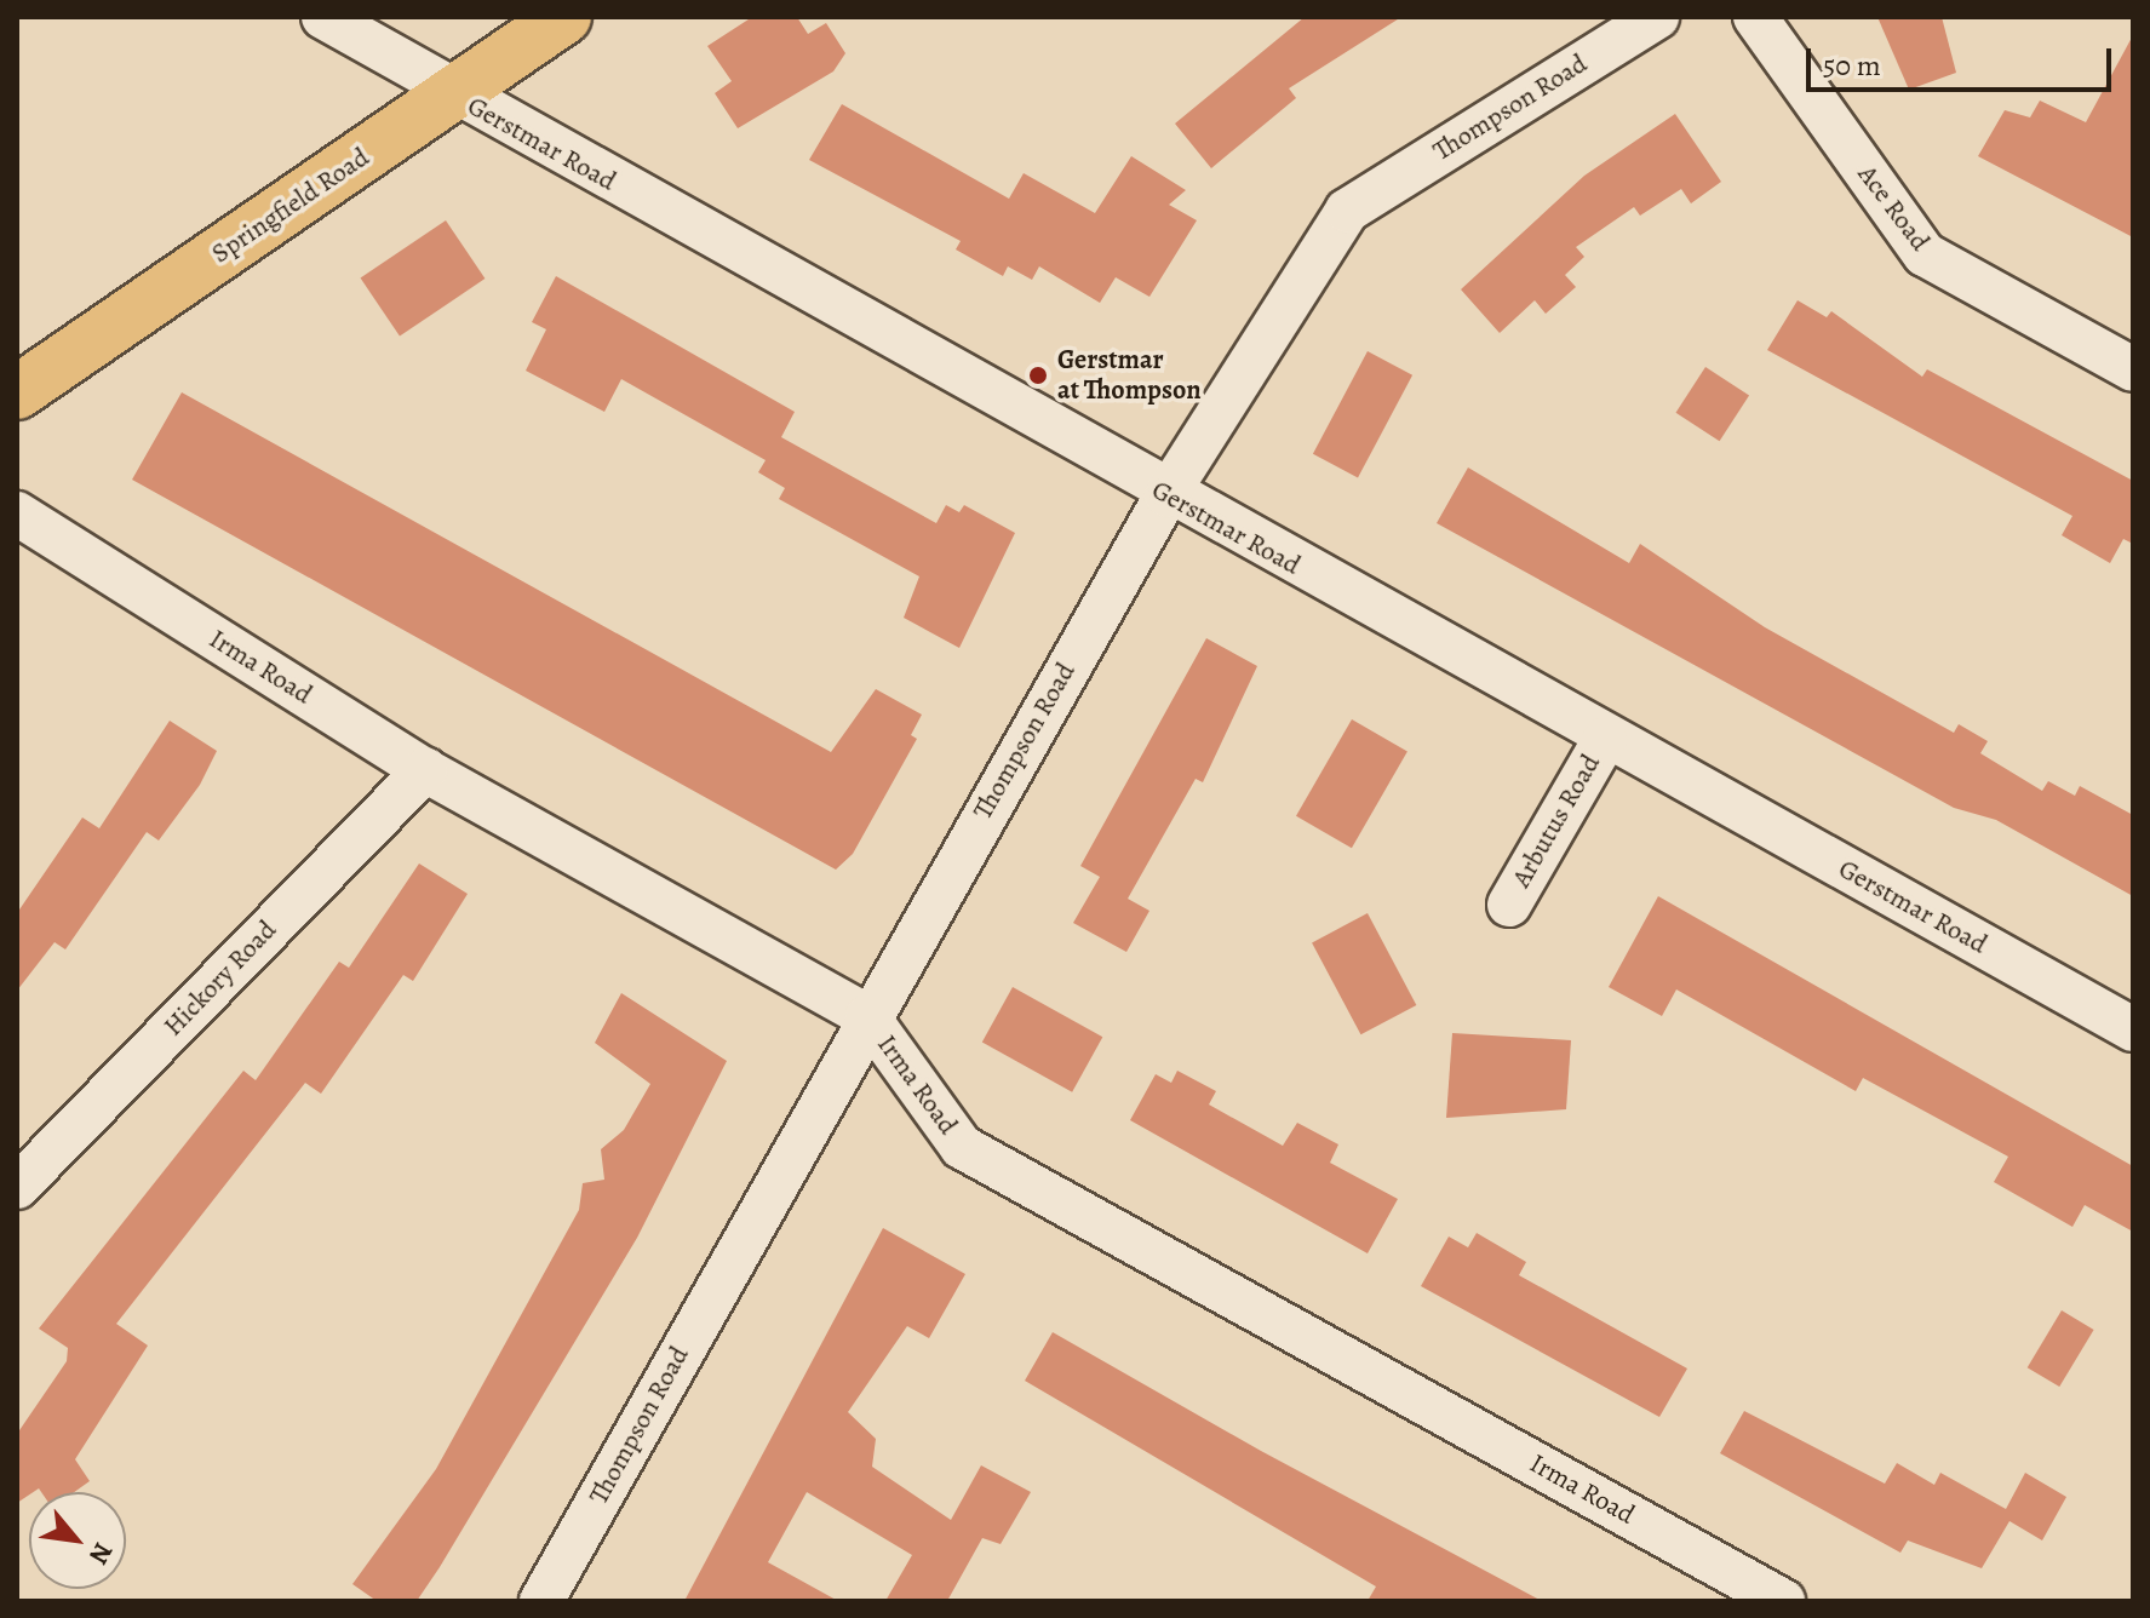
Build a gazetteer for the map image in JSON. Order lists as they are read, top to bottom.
{
  "streets": {
    "main road": ["Springfield Road"],
    "street": [
      "Thompson Road",
      "Gerstmar Road",
      "Ace Road",
      "Irma Road",
      "Arbutus Road",
      "Hickory Road"
    ]
  },
  "crossings": [
    ["Thompson Road", "Gerstmar Road"],
    ["Thompson Road", "Irma Road"],
    ["Gerstmar Road", "Springfield Road"],
    ["Gerstmar Road", "Arbutus Road"],
    ["Irma Road", "Hickory Road"]
  ],
  "places": ["Gerstmar at Thompson"],
  "scale_bar": "50 m",
  "north": "bottom right"
}
